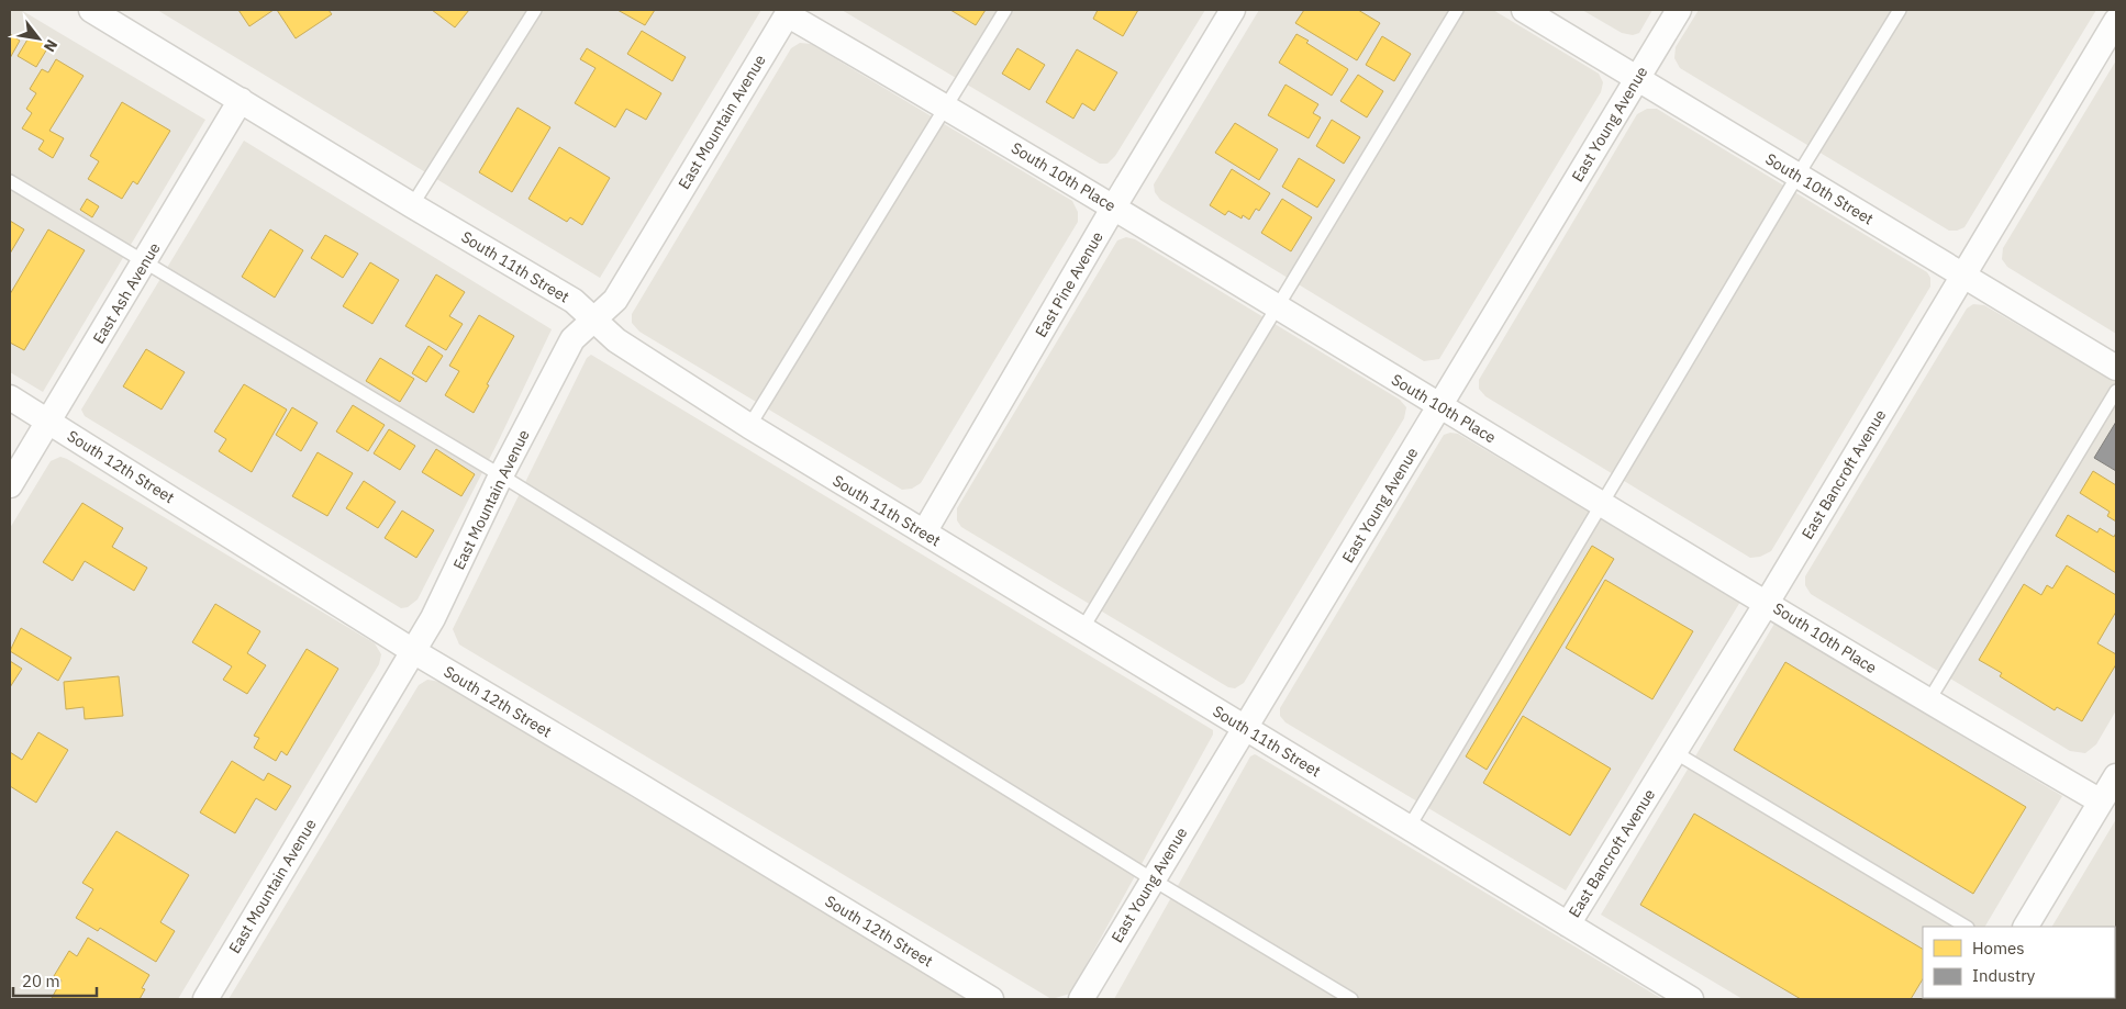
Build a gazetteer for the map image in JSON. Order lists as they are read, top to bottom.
{
  "streets": {
    "street": [
      "East Mountain Avenue",
      "East Young Avenue",
      "South 10th Place",
      "South 10th Street",
      "South 11th Street",
      "East Pine Avenue",
      "East Ash Avenue",
      "South 12th Street",
      "East Bancroft Avenue"
    ]
  },
  "crossings": [
    ["East Mountain Avenue", "South 10th Place"],
    ["East Mountain Avenue", "South 11th Street"],
    ["East Mountain Avenue", "South 12th Street"],
    ["East Young Avenue", "South 10th Place"],
    ["East Young Avenue", "South 10th Street"],
    ["East Young Avenue", "South 11th Street"],
    ["South 10th Place", "East Pine Avenue"],
    ["South 10th Place", "East Bancroft Avenue"],
    ["South 10th Street", "East Bancroft Avenue"],
    ["South 11th Street", "East Pine Avenue"],
    ["South 11th Street", "East Ash Avenue"],
    ["South 11th Street", "East Bancroft Avenue"],
    ["East Ash Avenue", "South 12th Street"]
  ],
  "legend": ["Homes", "Industry"],
  "scale_bar": "20 m",
  "north": "bottom right"
}
